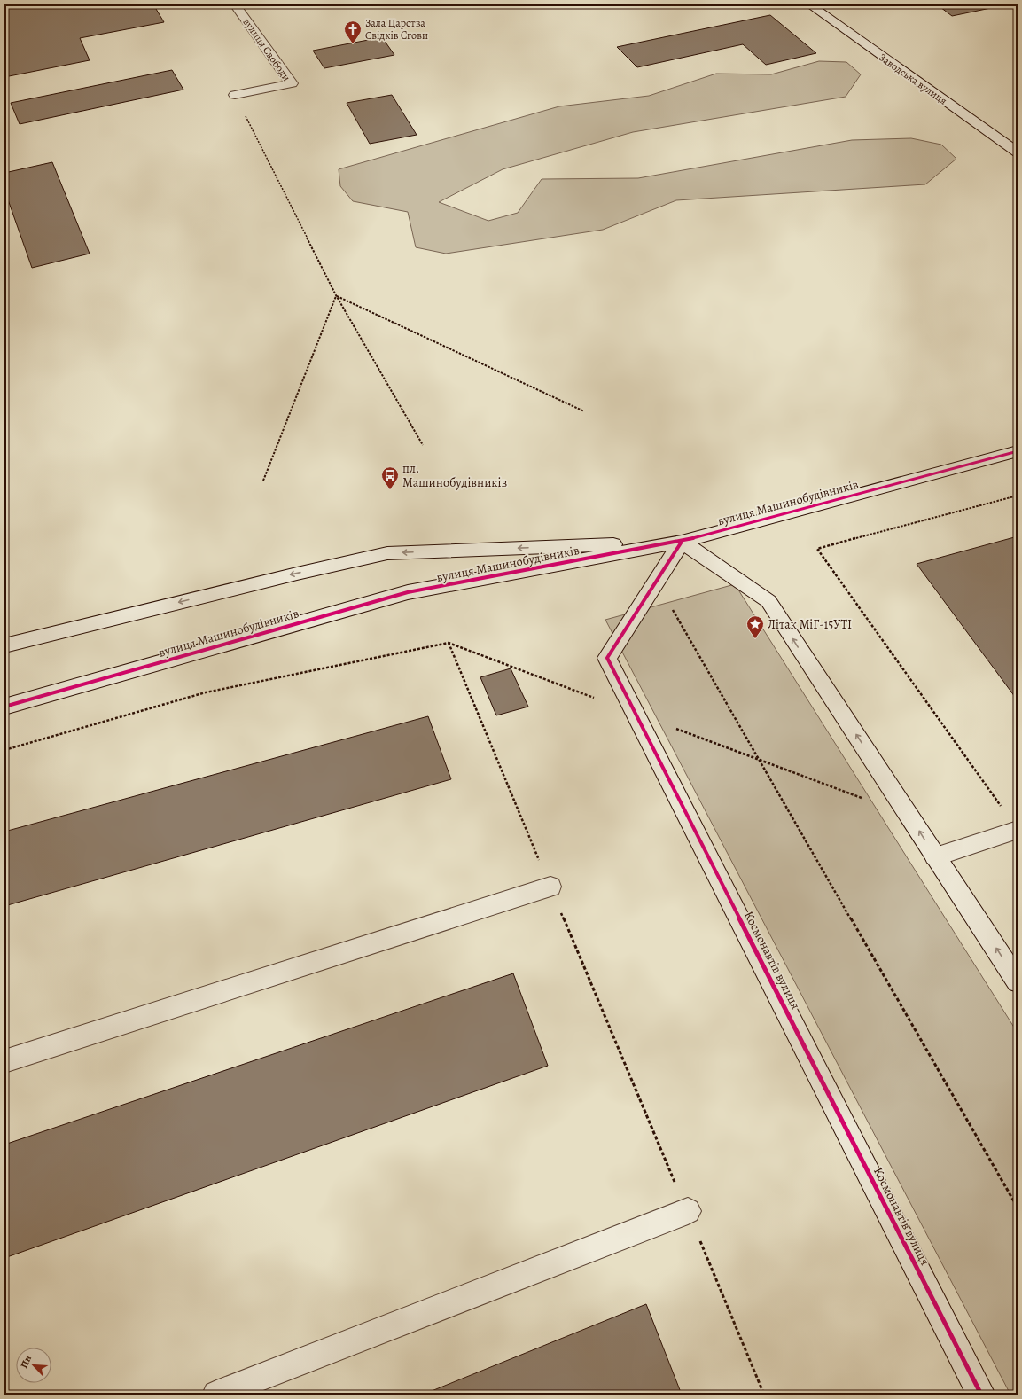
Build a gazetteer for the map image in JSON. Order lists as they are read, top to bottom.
{
  "streets": {
    "street": [
      "вулиця Свободи",
      "Заводська вулиця",
      "вулиця Машинобудівників",
      "Космонавтів вулиця"
    ]
  },
  "crossings": [
    ["вулиця Машинобудівників", "Космонавтів вулиця"]
  ],
  "places": {
    "church": ["Зала Царства Свідків Єгови"],
    "bus stop": ["пл. Машинобудівників"],
    "place": ["Літак МіГ-15УТІ"]
  },
  "north": "top left"
}
